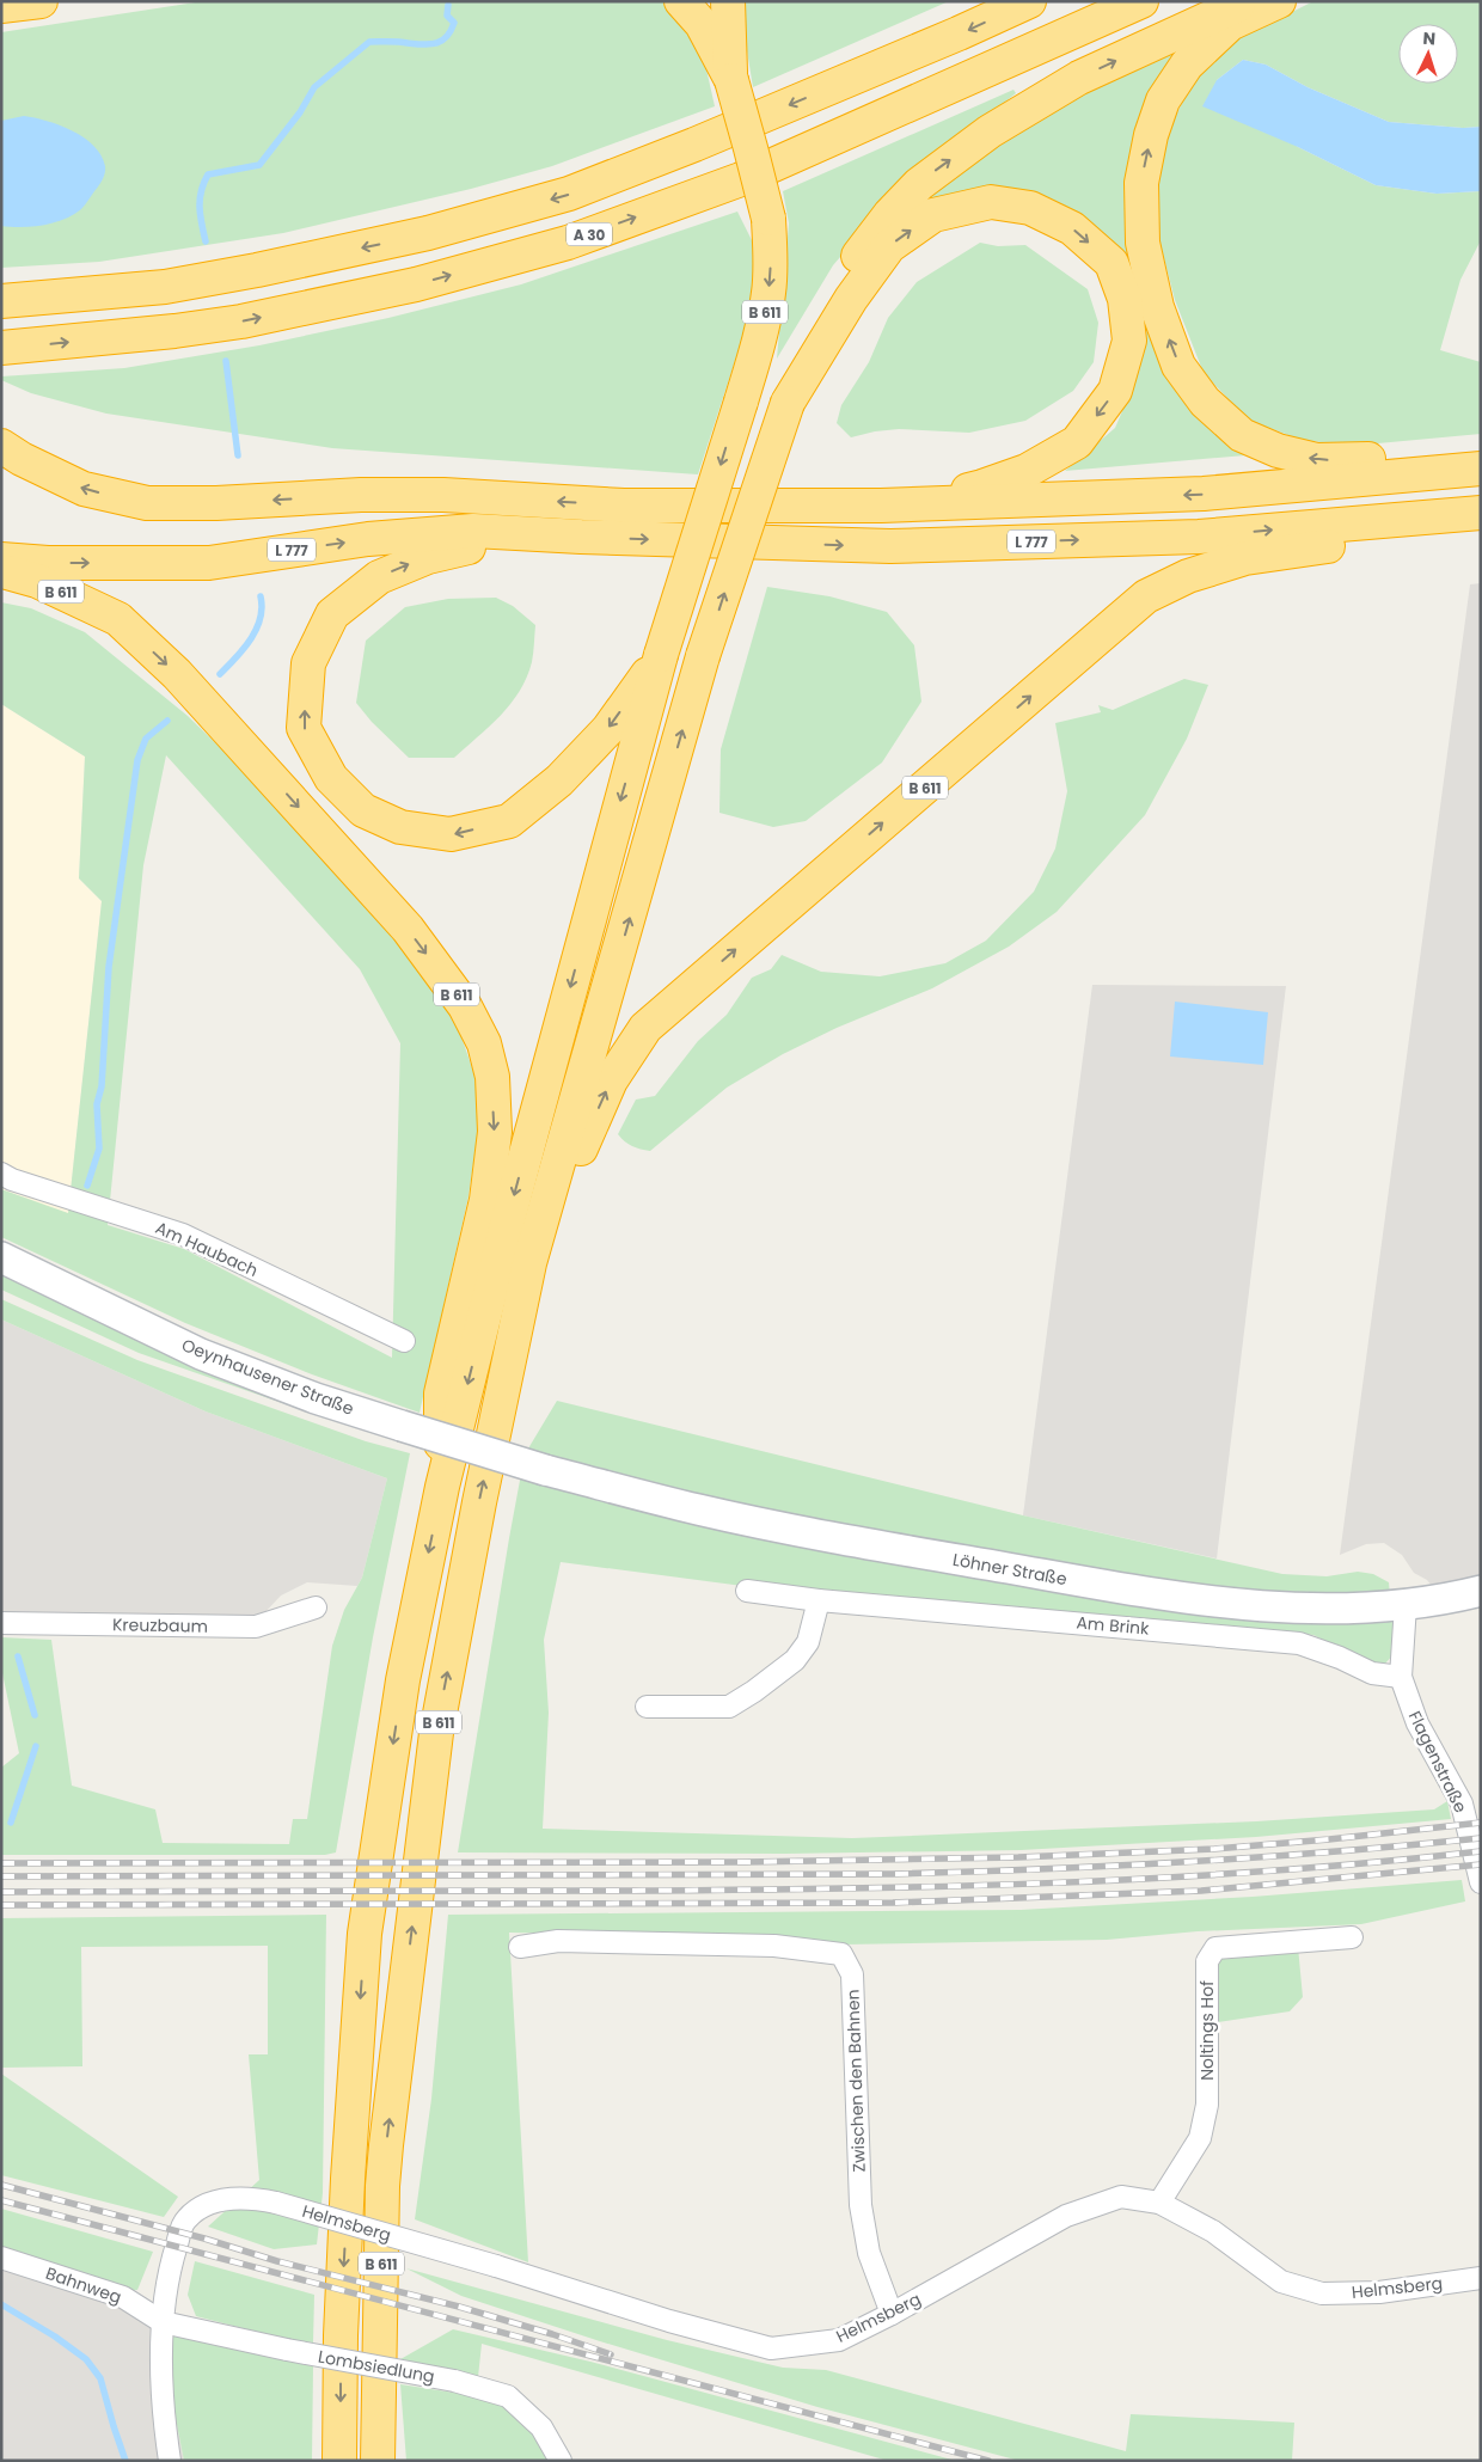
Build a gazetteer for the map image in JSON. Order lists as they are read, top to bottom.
{
  "streets": {
    "highway": ["A 30", "B 611", "L 777"],
    "main road": ["Oeynhausener Straße", "Löhner Straße"],
    "street": [
      "Am Haubach",
      "Kreuzbaum",
      "Am Brink",
      "Flagenstraße",
      "Noltings Hof",
      "Zwischen den Bahnen",
      "Helmsberg",
      "Bahnweg",
      "Lombsiedlung"
    ]
  },
  "crossings": [
    ["Oeynhausener Straße", "Löhner Straße"],
    ["Löhner Straße", "Flagenstraße"],
    ["Am Brink", "Flagenstraße"],
    ["Noltings Hof", "Helmsberg"],
    ["Zwischen den Bahnen", "Helmsberg"],
    ["Helmsberg", "Bahnweg"],
    ["Helmsberg", "Lombsiedlung"],
    ["Bahnweg", "Lombsiedlung"]
  ],
  "north": "top"
}
